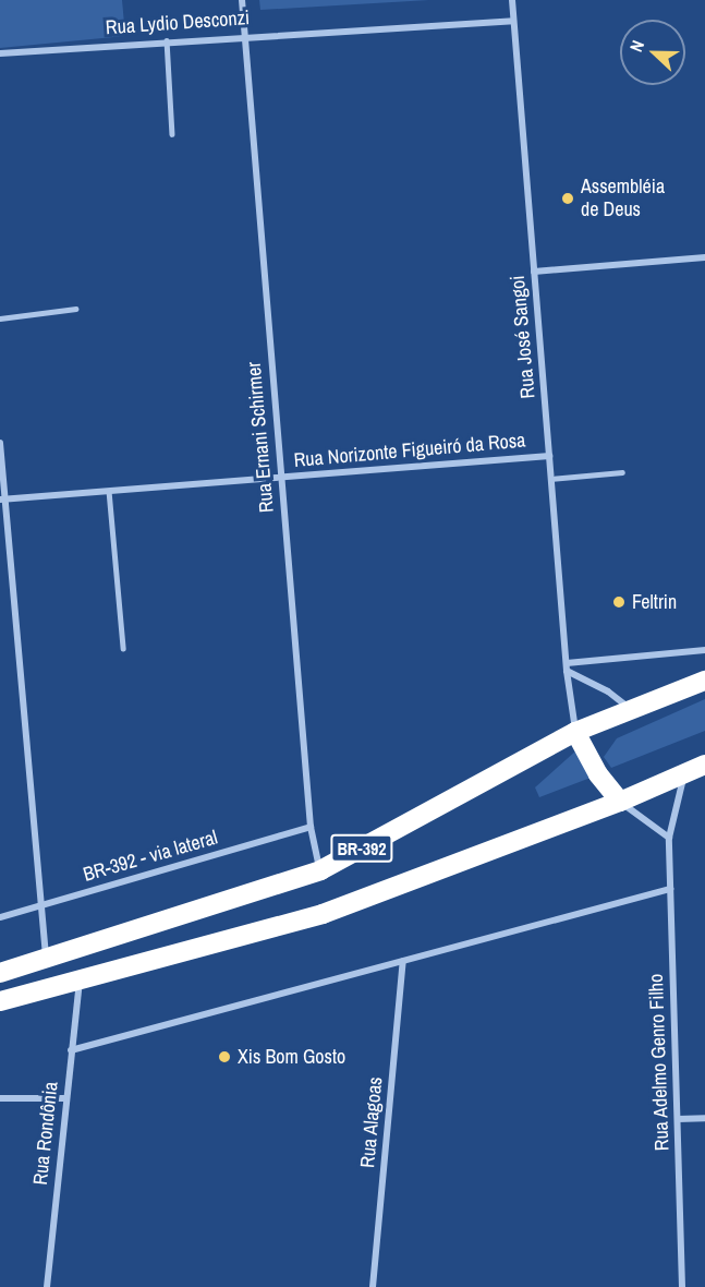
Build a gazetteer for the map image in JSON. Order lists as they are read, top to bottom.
{
  "streets": {
    "highway": ["BR-392"],
    "street": [
      "Rua Lydio Desconzi",
      "Rua José Sangoi",
      "Rua Ernani Schirmer",
      "Rua Norizonte Figueiró da Rosa",
      "BR-392 - via lateral",
      "Rua Adelmo Genro Filho",
      "Rua Alagoas",
      "Rua Rondônia"
    ]
  },
  "crossings": [
    ["Rua Lydio Desconzi", "Rua José Sangoi"],
    ["Rua Lydio Desconzi", "Rua Ernani Schirmer"],
    ["Rua José Sangoi", "Rua Norizonte Figueiró da Rosa"],
    ["Rua José Sangoi", "BR-392"],
    ["Rua Ernani Schirmer", "Rua Norizonte Figueiró da Rosa"],
    ["Rua Ernani Schirmer", "BR-392"],
    ["Rua Ernani Schirmer", "BR-392 - via lateral"],
    ["BR-392", "Rua Adelmo Genro Filho"],
    ["BR-392", "Rua Rondônia"]
  ],
  "places": ["Assembléia de Deus", "Feltrin", "Xis Bom Gosto"],
  "north": "left"
}
